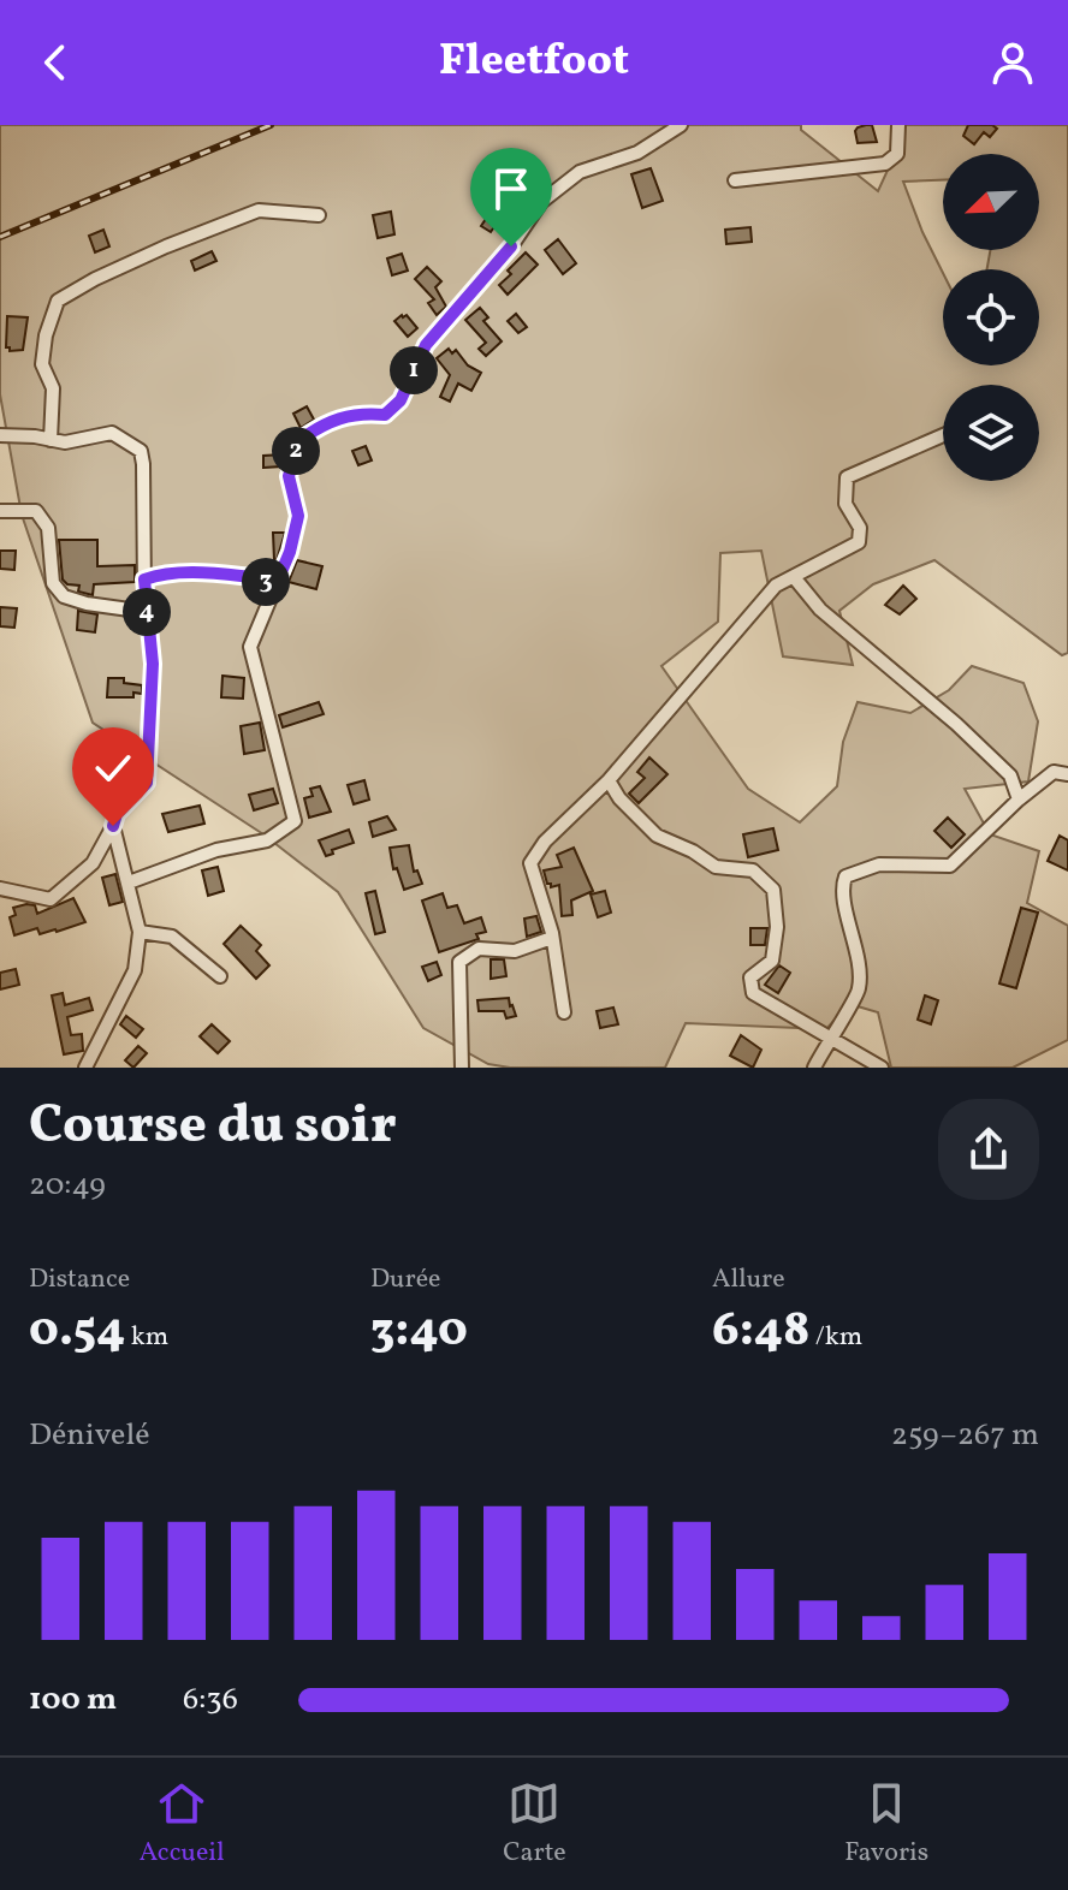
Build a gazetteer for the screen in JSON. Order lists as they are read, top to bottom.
{
  "north": "bottom left",
  "page": {
    "header": "Fleetfoot",
    "pins": [
      "1",
      "2",
      "3",
      "4"
    ],
    "heading": ["Course du soir", "20:49"],
    "stats": [
      ["Distance", "0.54 km"],
      ["Durée", "3:40"],
      ["Allure", "6:48 /km"]
    ],
    "chart": ["Dénivelé", "259–267 m"],
    "list": [
      {
        "name": "100 m",
        "note": "6:36"
      }
    ],
    "tabs": ["Accueil", "Carte", "Favoris"]
  }
}
